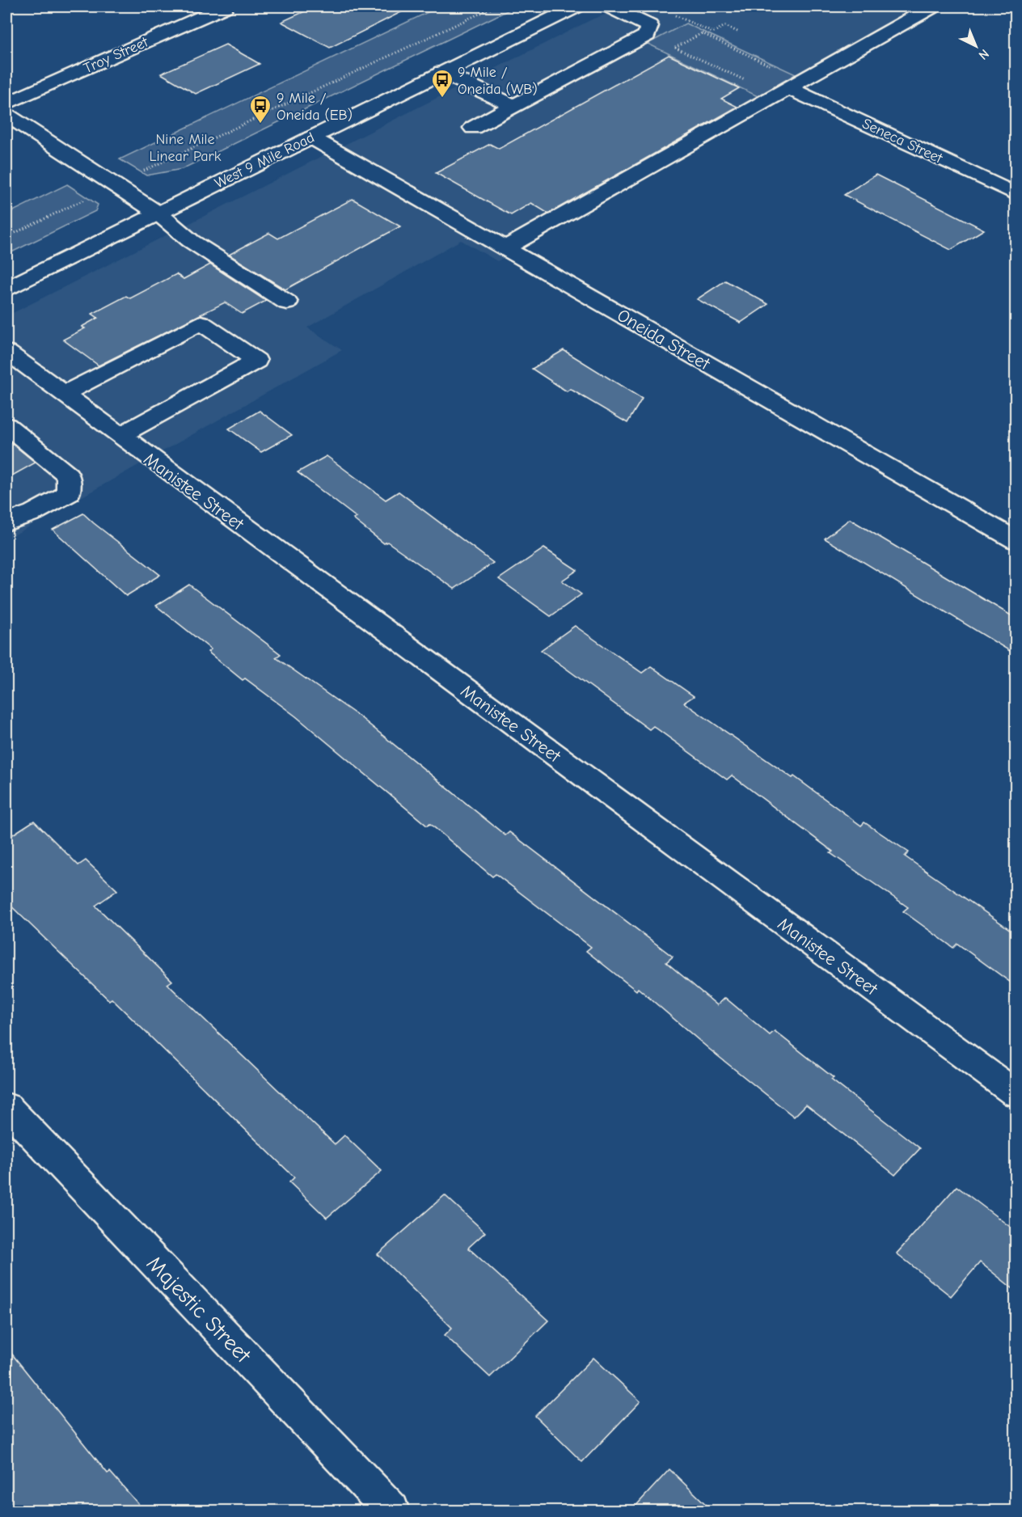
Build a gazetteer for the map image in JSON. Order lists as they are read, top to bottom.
{
  "streets": {
    "street": [
      "Troy Street",
      "Seneca Street",
      "West 9 Mile Road",
      "Oneida Street",
      "Manistee Street",
      "Majestic Street"
    ]
  },
  "crossings": [
    ["West 9 Mile Road", "Oneida Street"]
  ],
  "parks": ["Nine Mile Linear Park"],
  "places": {
    "bus stop": ["9 Mile / Oneida (WB)", "9 Mile / Oneida (EB)"]
  },
  "north": "bottom right"
}
